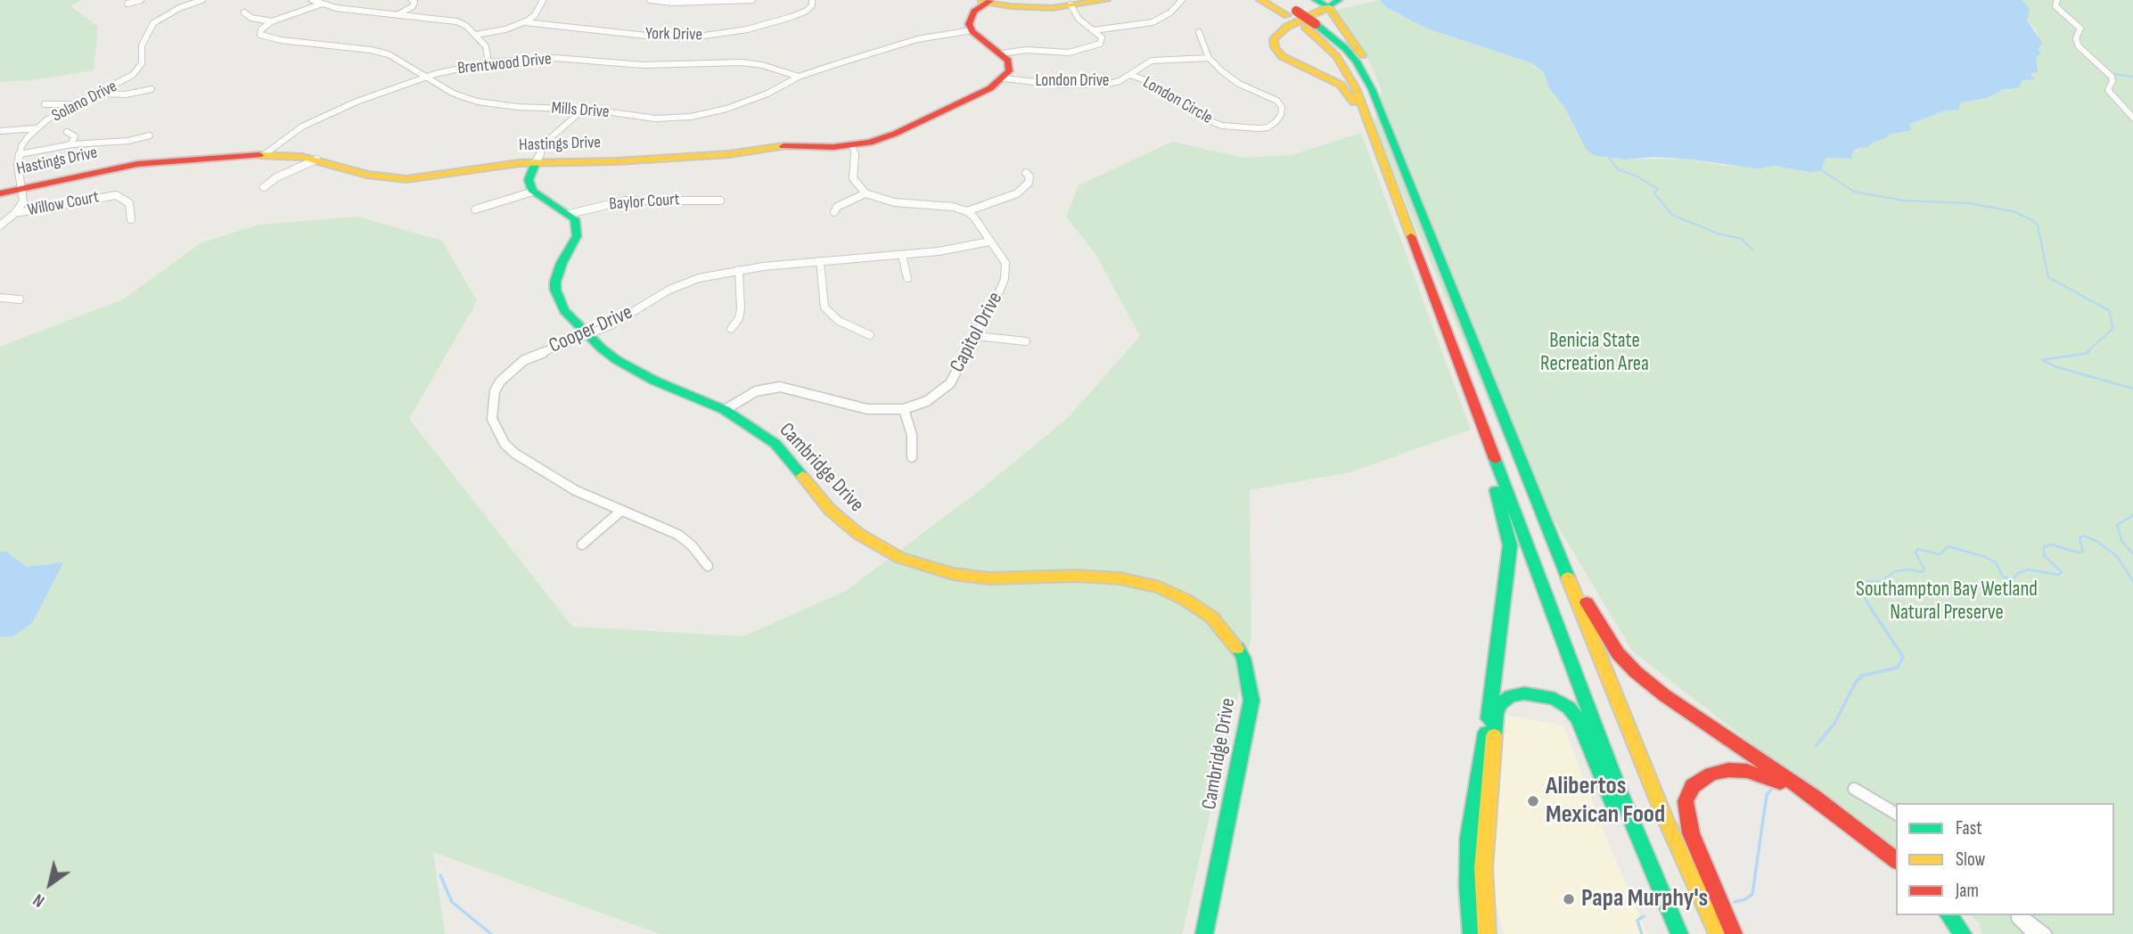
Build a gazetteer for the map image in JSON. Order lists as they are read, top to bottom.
{
  "streets": {
    "main road": ["Hastings Drive", "Cambridge Drive"],
    "street": [
      "York Drive",
      "Brentwood Drive",
      "London Drive",
      "London Circle",
      "Solano Drive",
      "Mills Drive",
      "Baylor Court",
      "Willow Court",
      "Cooper Drive",
      "Capitol Drive"
    ]
  },
  "crossings": [
    ["Brentwood Drive", "Mills Drive"],
    ["Brentwood Drive", "Hastings Drive"],
    ["London Drive", "London Circle"],
    ["London Drive", "Hastings Drive"],
    ["Baylor Court", "Cambridge Drive"],
    ["Cooper Drive", "Capitol Drive"],
    ["Cooper Drive", "Cambridge Drive"],
    ["Capitol Drive", "Cambridge Drive"]
  ],
  "parks": ["Benicia State Recreation Area", "Southampton Bay Wetland Natural Preserve"],
  "places": ["Alibertos Mexican Food", "Papa Murphy's"],
  "legend": ["Fast", "Slow", "Jam"],
  "north": "bottom left"
}
